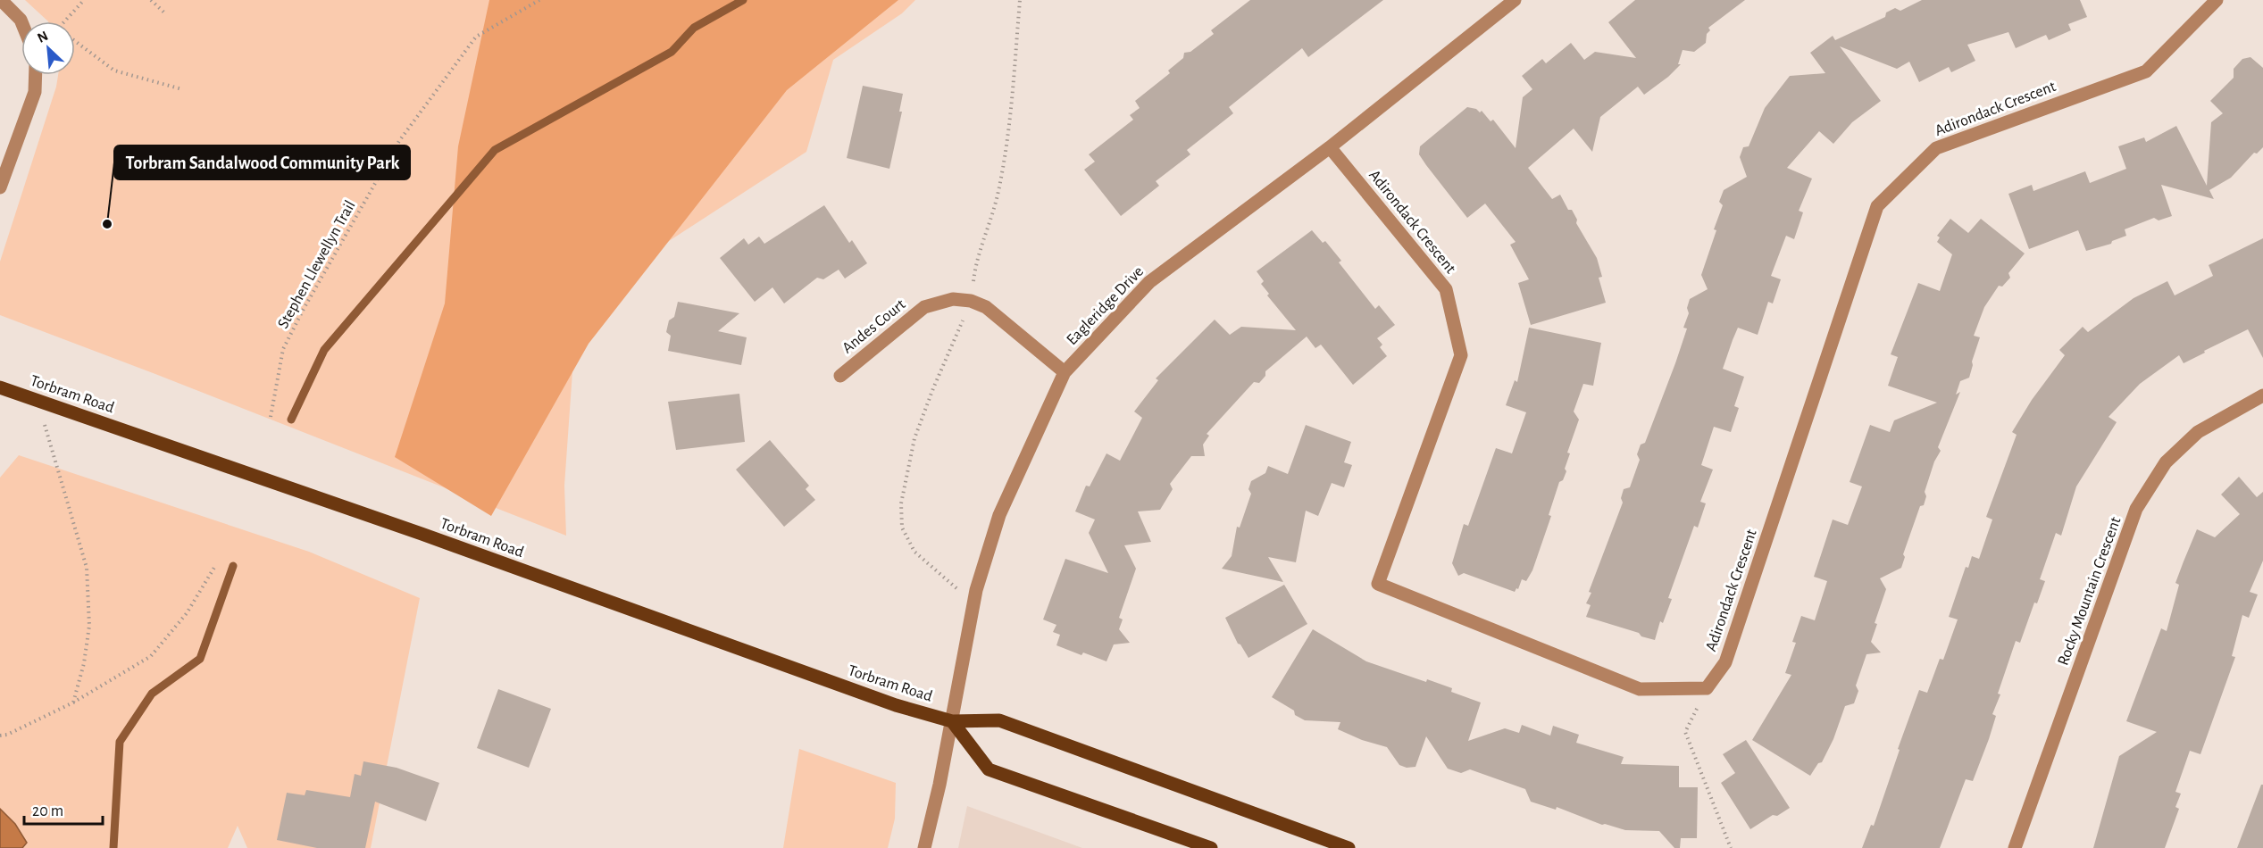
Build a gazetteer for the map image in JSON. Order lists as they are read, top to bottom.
{
  "streets": {
    "main road": ["Torbram Road"],
    "street": [
      "Adirondack Crescent",
      "Eagleridge Drive",
      "Andes Court",
      "Rocky Mountain Crescent"
    ],
    "path": ["Stephen Llewellyn Trail"]
  },
  "crossings": [
    ["Adirondack Crescent", "Eagleridge Drive"],
    ["Eagleridge Drive", "Andes Court"],
    ["Eagleridge Drive", "Torbram Road"]
  ],
  "places": ["Torbram Sandalwood Community Park"],
  "scale_bar": "20 m",
  "north": "top left"
}
